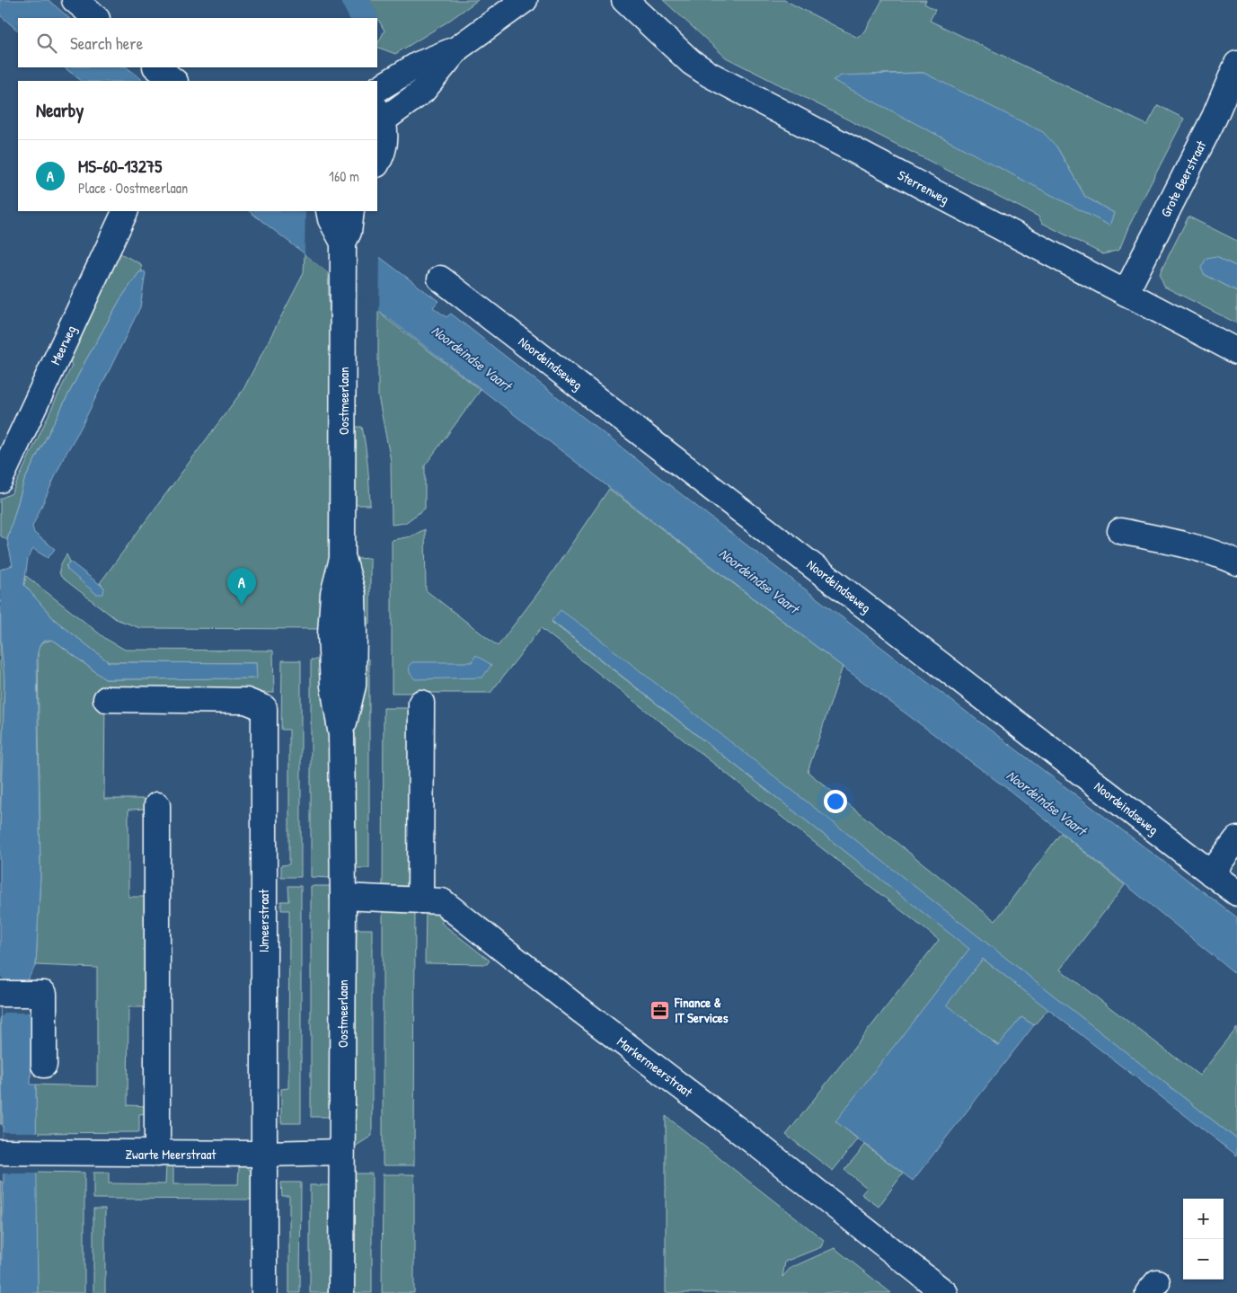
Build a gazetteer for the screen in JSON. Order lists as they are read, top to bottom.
{
  "streets": {
    "street": [
      "Grote Beerstraat",
      "Sterrenweg",
      "Meerweg",
      "Noordeindseweg",
      "Oostmeerlaan",
      "IJmeerstraat",
      "Markermeerstraat",
      "Zwarte Meerstraat"
    ]
  },
  "crossings": [
    ["Grote Beerstraat", "Sterrenweg"],
    ["Oostmeerlaan", "Markermeerstraat"],
    ["Oostmeerlaan", "Zwarte Meerstraat"],
    ["IJmeerstraat", "Zwarte Meerstraat"]
  ],
  "water": ["Noordeindse Vaart"],
  "places": {
    "office": ["Finance & IT Services"]
  },
  "page": {
    "search": "Search here",
    "heading": "Nearby",
    "list": [
      {
        "mark": "A",
        "name": "MS-60-13275",
        "note": "Place · Oostmeerlaan",
        "value": "160 m"
      }
    ],
    "pins": "A",
    "map_buttons": ["+", "−"]
  }
}
